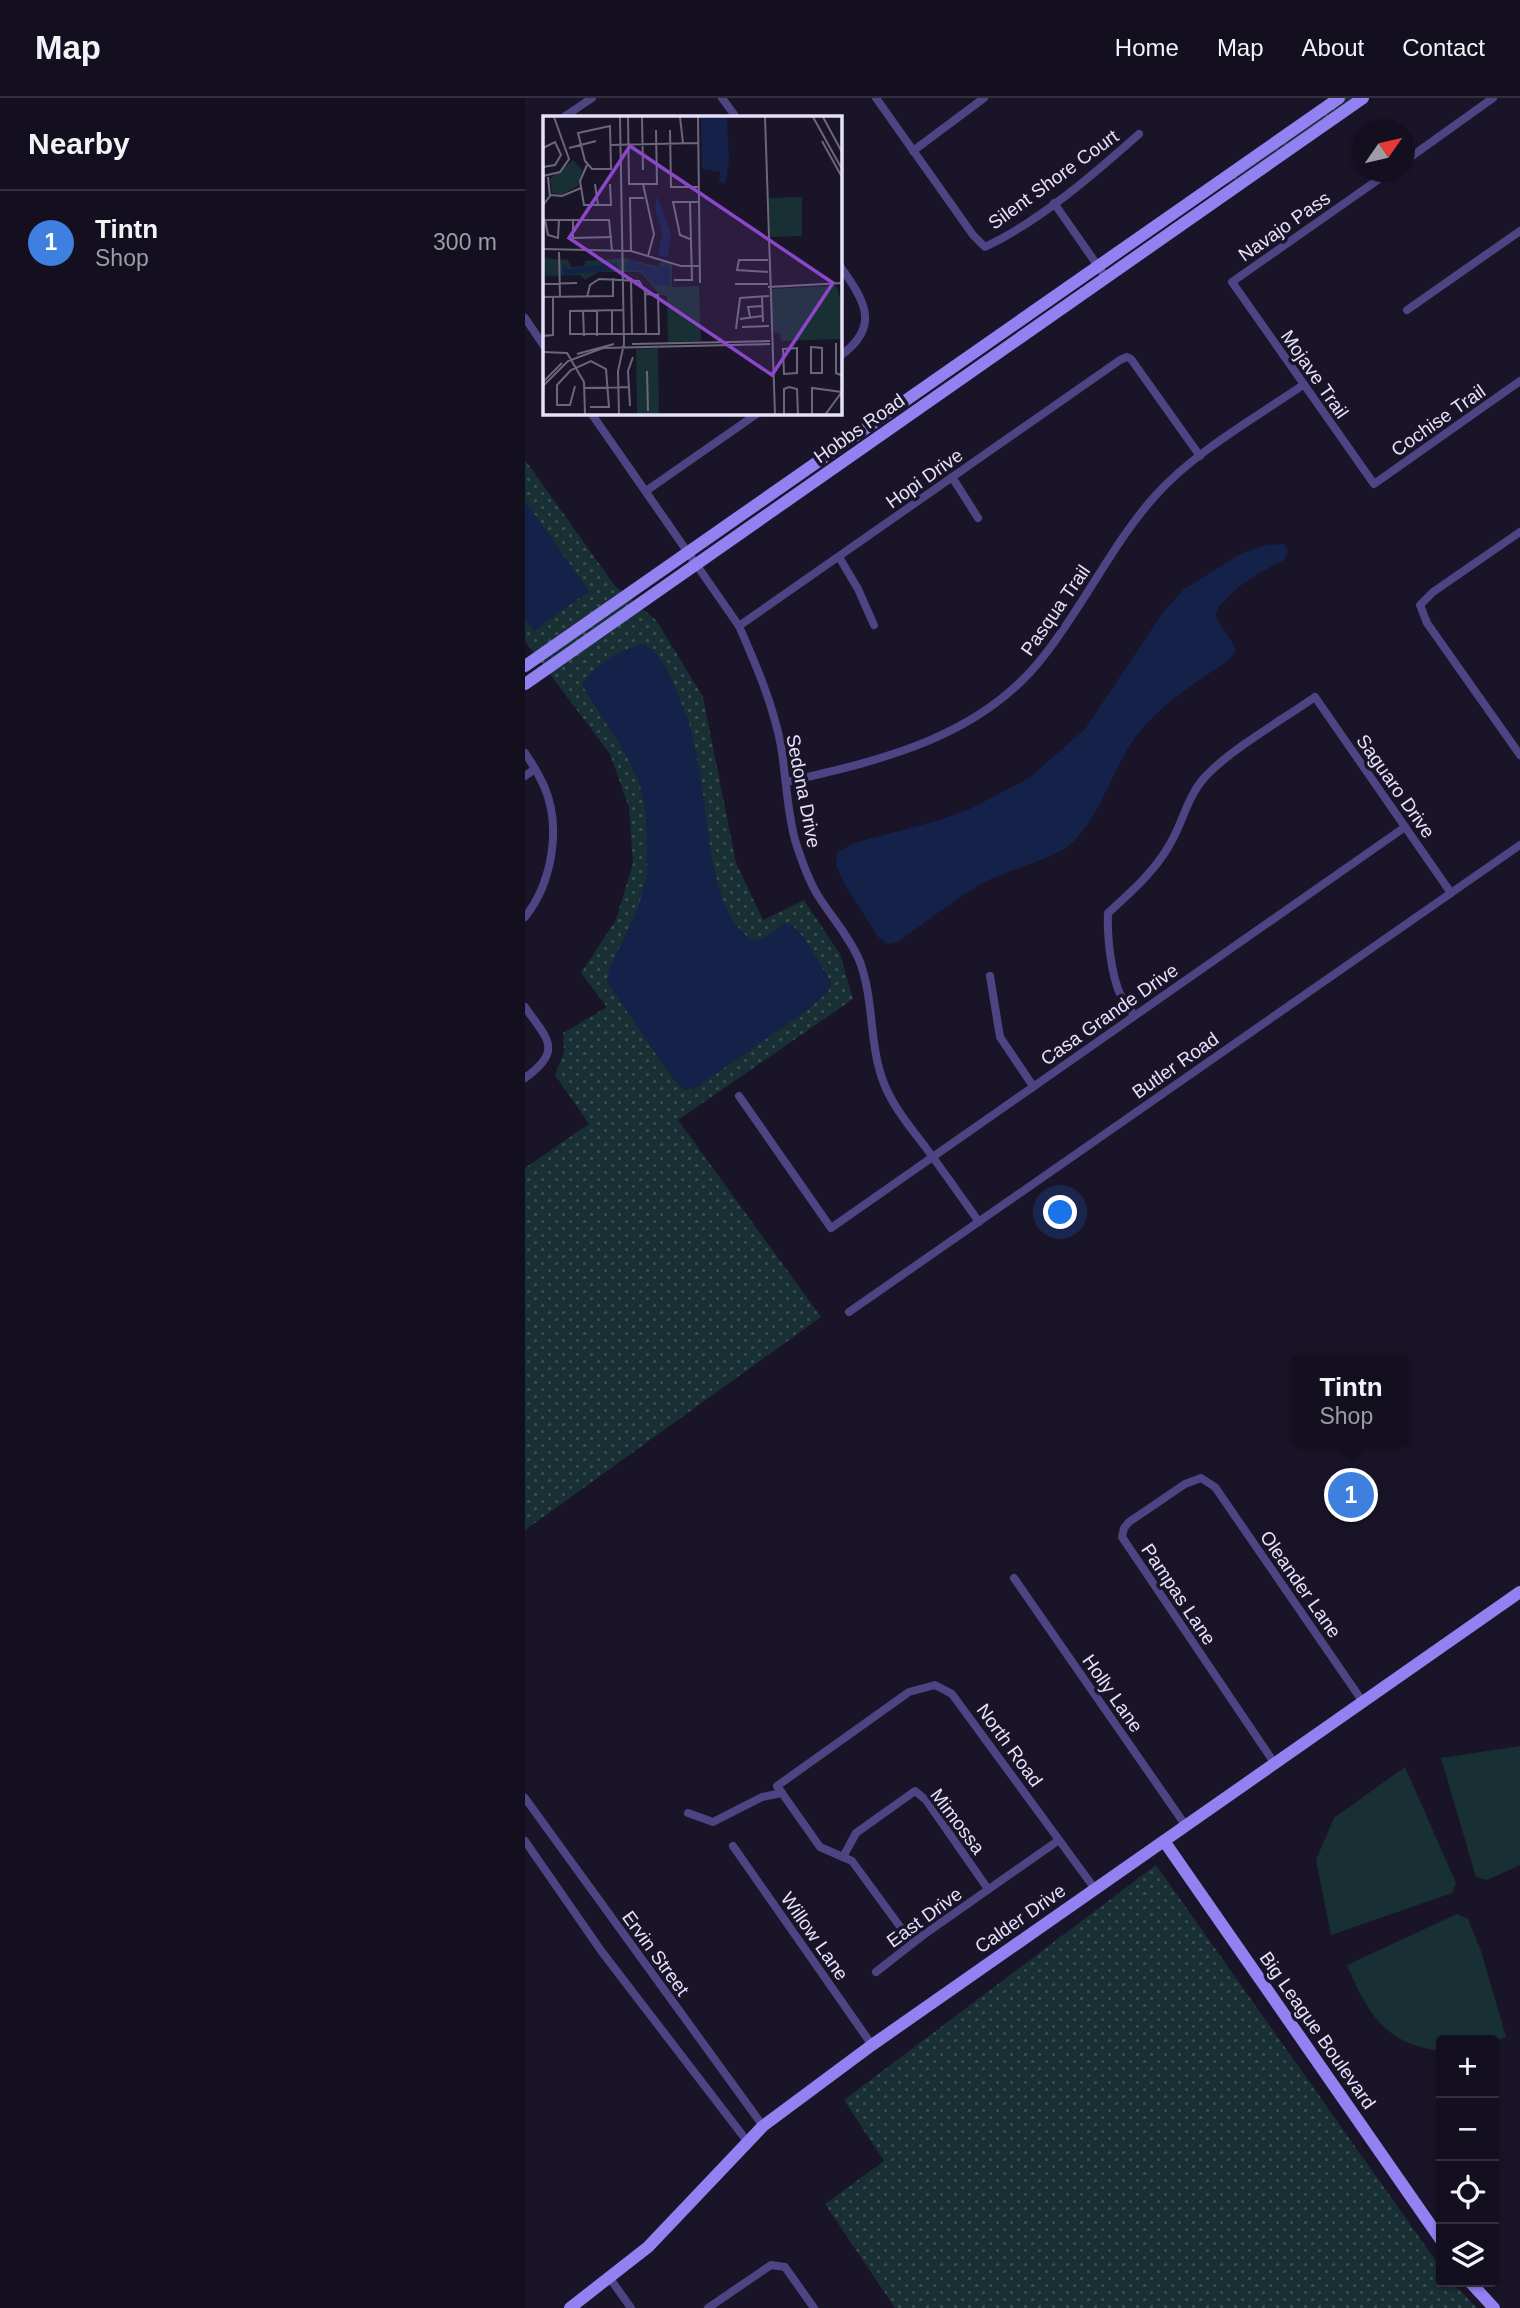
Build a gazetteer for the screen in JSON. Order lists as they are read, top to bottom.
{
  "streets": {
    "street": [
      "Silent Shore Court",
      "Navajo Pass",
      "Mojave Trail",
      "Cochise Trail",
      "Hobbs Road",
      "Hopi Drive",
      "Pasqua Trail",
      "Saguaro Drive",
      "Sedona Drive",
      "Casa Grande Drive",
      "Butler Road",
      "Oleander Lane",
      "Pampas Lane",
      "Holly Lane",
      "North Road",
      "Mimossa",
      "East Drive",
      "Calder Drive",
      "Willow Lane",
      "Ervin Street",
      "Big League Boulevard"
    ]
  },
  "crossings": [
    ["Navajo Pass", "Mojave Trail"],
    ["Mojave Trail", "Cochise Trail"],
    ["Mojave Trail", "Pasqua Trail"],
    ["Hobbs Road", "Sedona Drive"],
    ["Hopi Drive", "Pasqua Trail"],
    ["Hopi Drive", "Sedona Drive"],
    ["Pasqua Trail", "Sedona Drive"],
    ["Saguaro Drive", "Casa Grande Drive"],
    ["Saguaro Drive", "Butler Road"],
    ["Sedona Drive", "Casa Grande Drive"],
    ["Sedona Drive", "Butler Road"],
    ["Oleander Lane", "Pampas Lane"],
    ["Oleander Lane", "Calder Drive"],
    ["Pampas Lane", "Calder Drive"],
    ["Holly Lane", "Calder Drive"],
    ["North Road", "East Drive"],
    ["North Road", "Calder Drive"],
    ["Mimossa", "East Drive"],
    ["Calder Drive", "Willow Lane"],
    ["Calder Drive", "Ervin Street"],
    ["Calder Drive", "Big League Boulevard"]
  ],
  "north": "top right",
  "page": {
    "header": "Map",
    "nav": [
      "Home",
      "Map",
      "About",
      "Contact"
    ],
    "heading": "Nearby",
    "list": [
      {
        "mark": "1",
        "name": "Tintn",
        "note": "Shop",
        "value": "300 m"
      }
    ],
    "popup": ["Tintn", "Shop"],
    "pins": "1",
    "map_buttons": ["+", "−"]
  }
}
